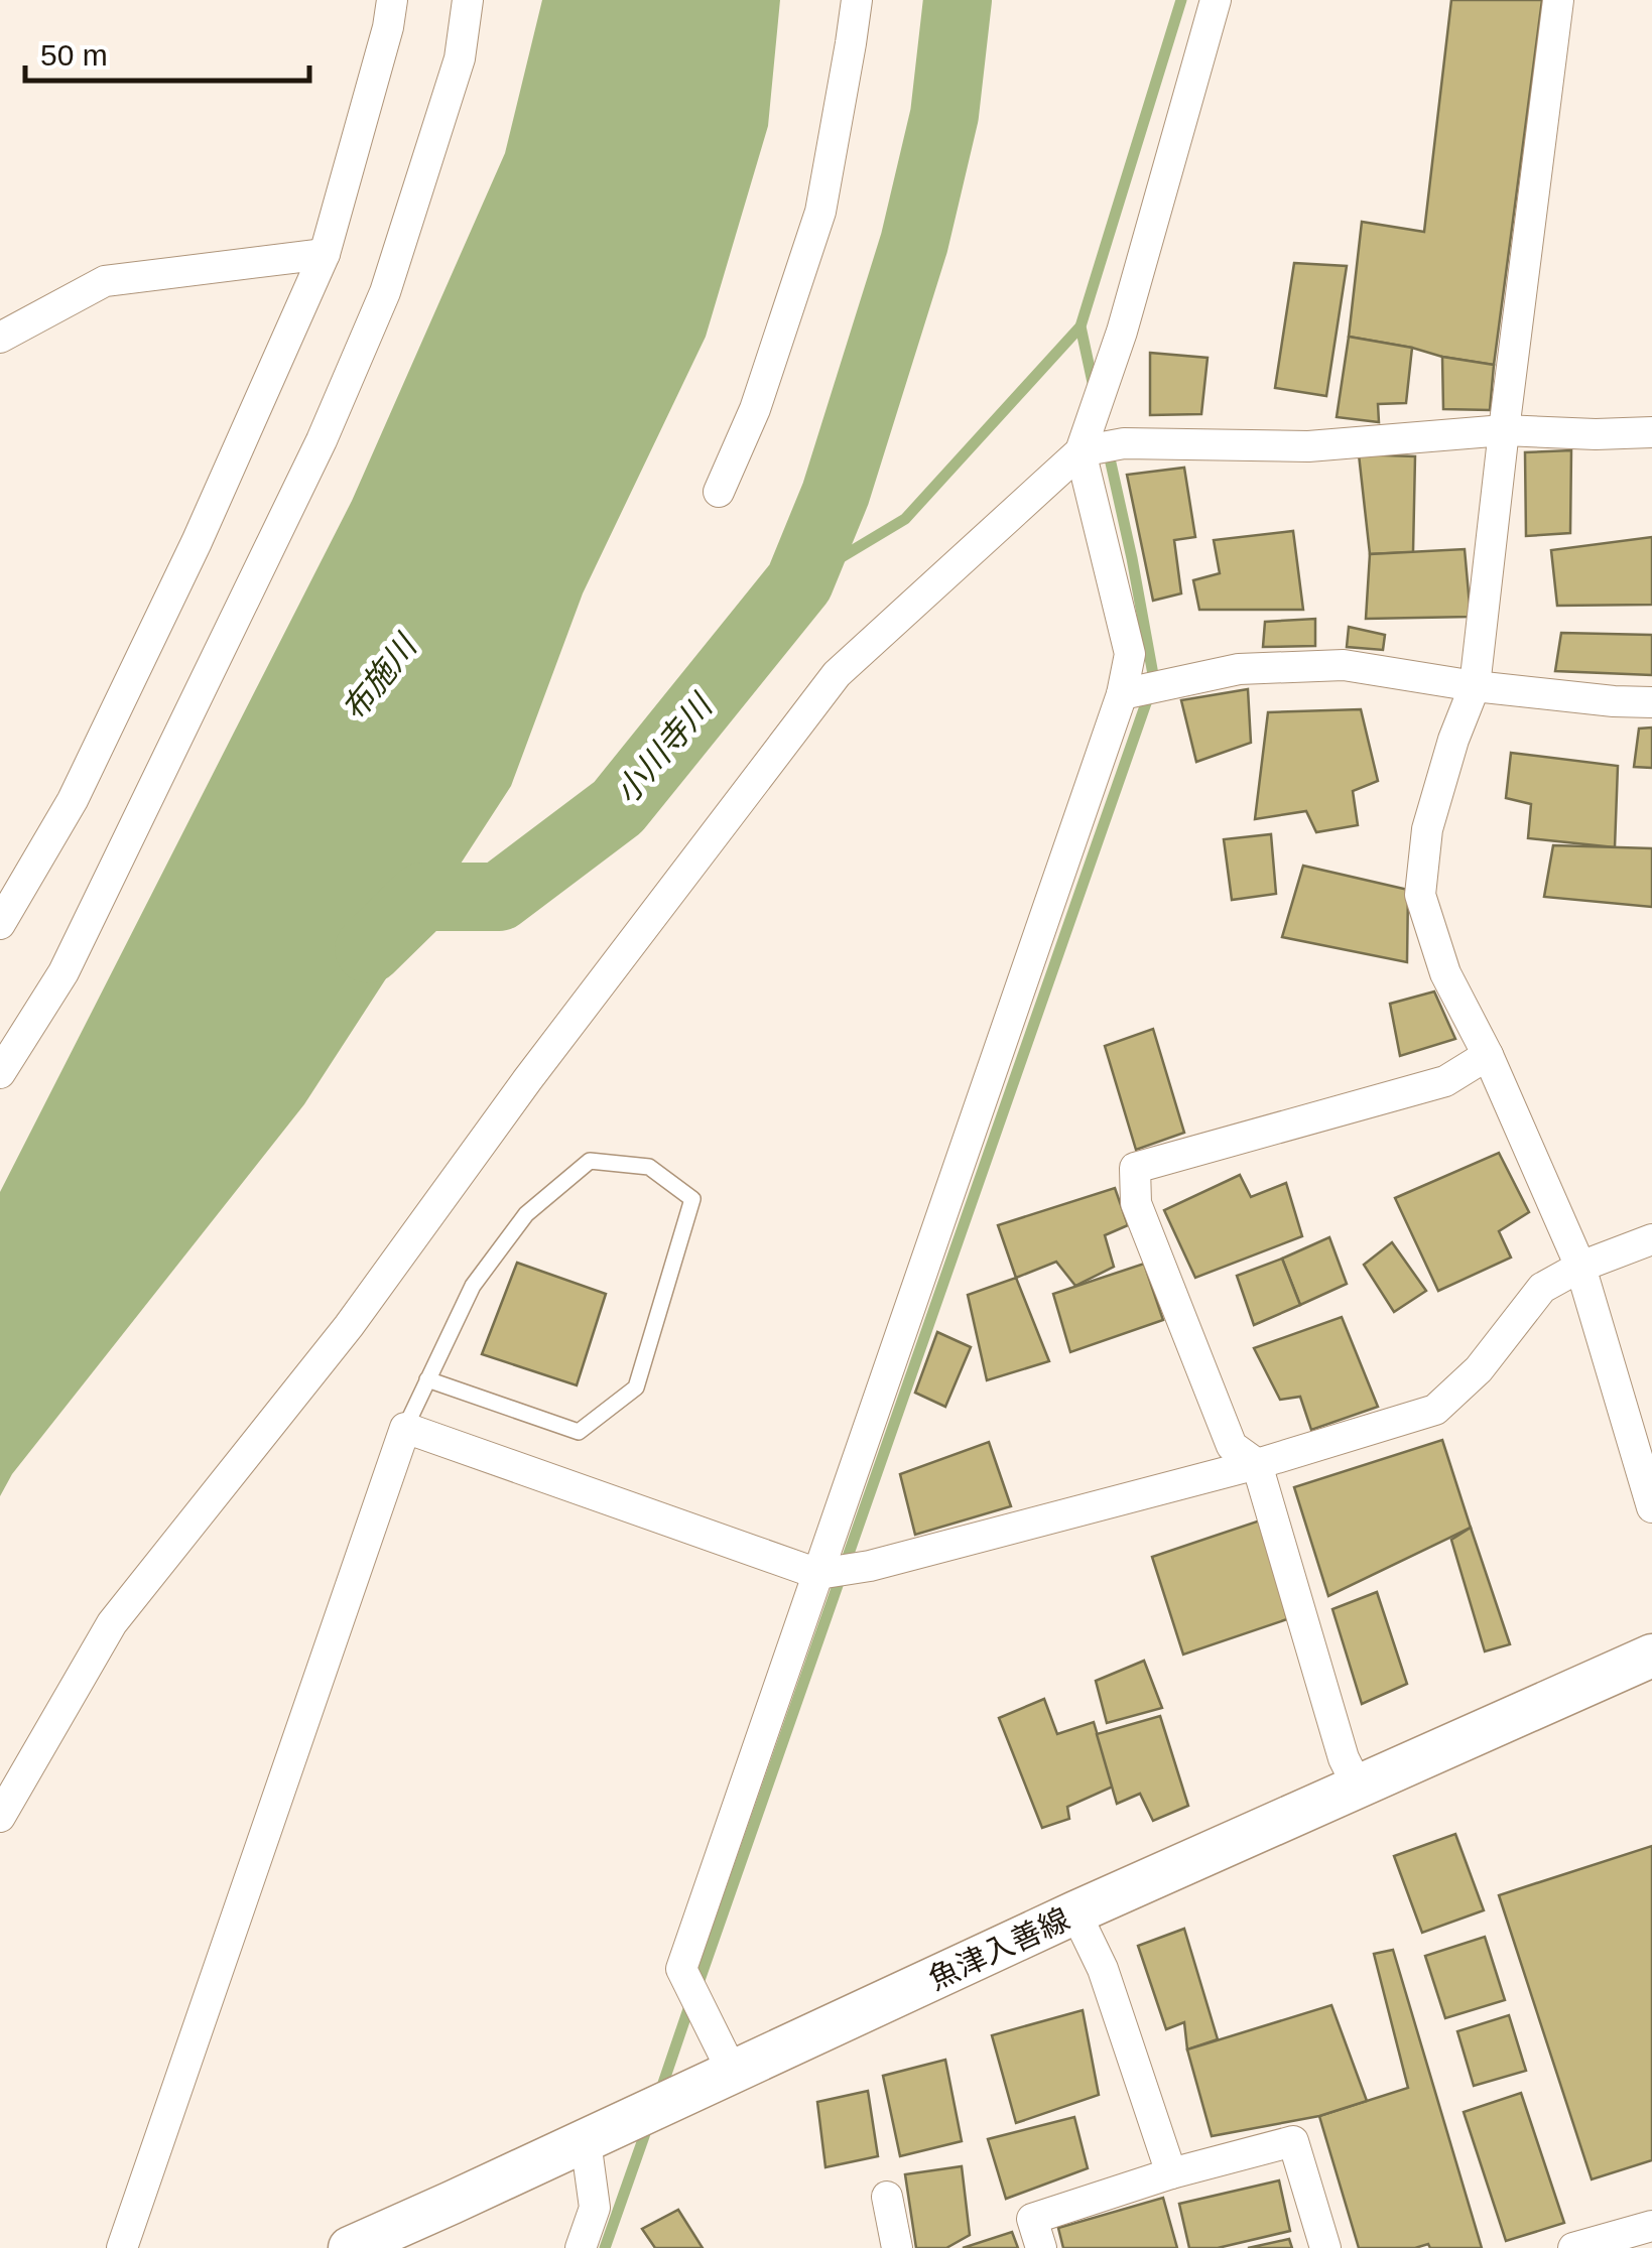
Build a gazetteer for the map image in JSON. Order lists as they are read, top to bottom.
{
  "streets": {
    "main road": ["魚津入善線"]
  },
  "water": ["布施川", "小川寺川"],
  "scale_bar": "50 m"
}
